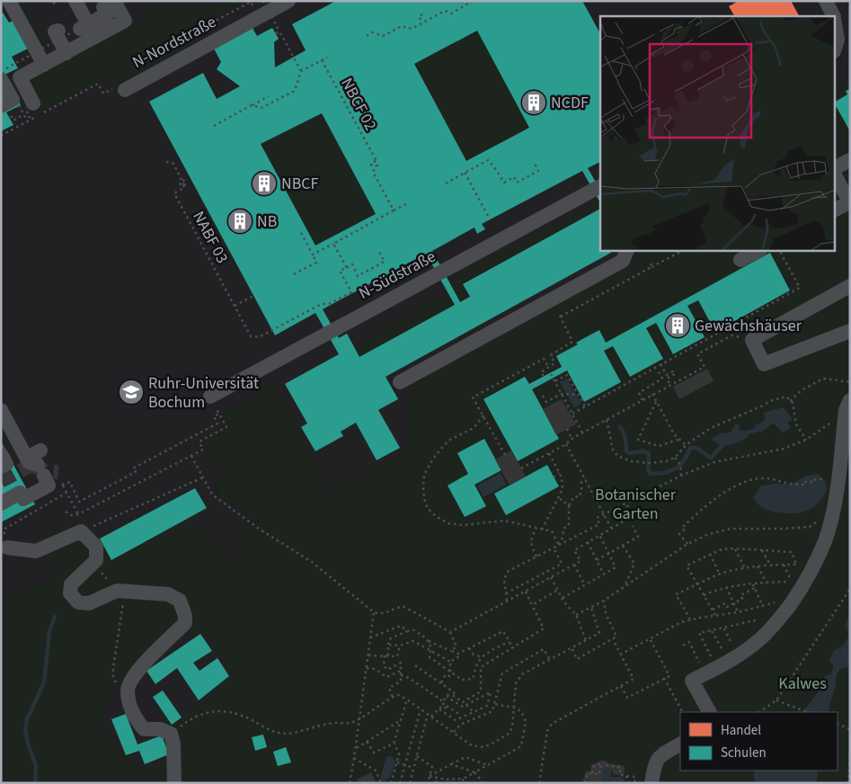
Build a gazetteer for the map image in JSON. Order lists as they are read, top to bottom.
{
  "streets": {
    "street": ["N-Nordstraße", "N-Südstraße"],
    "path": ["NBCF 02", "NABF 03"]
  },
  "parks": ["Botanischer Garten", "Kalwes"],
  "places": {
    "building": [
      "NCDF",
      "NBCF",
      "NB",
      "Gewächshäuser"
    ],
    "school or university": ["Ruhr-Universität Bochum"]
  },
  "legend": ["Handel", "Schulen"]
}
